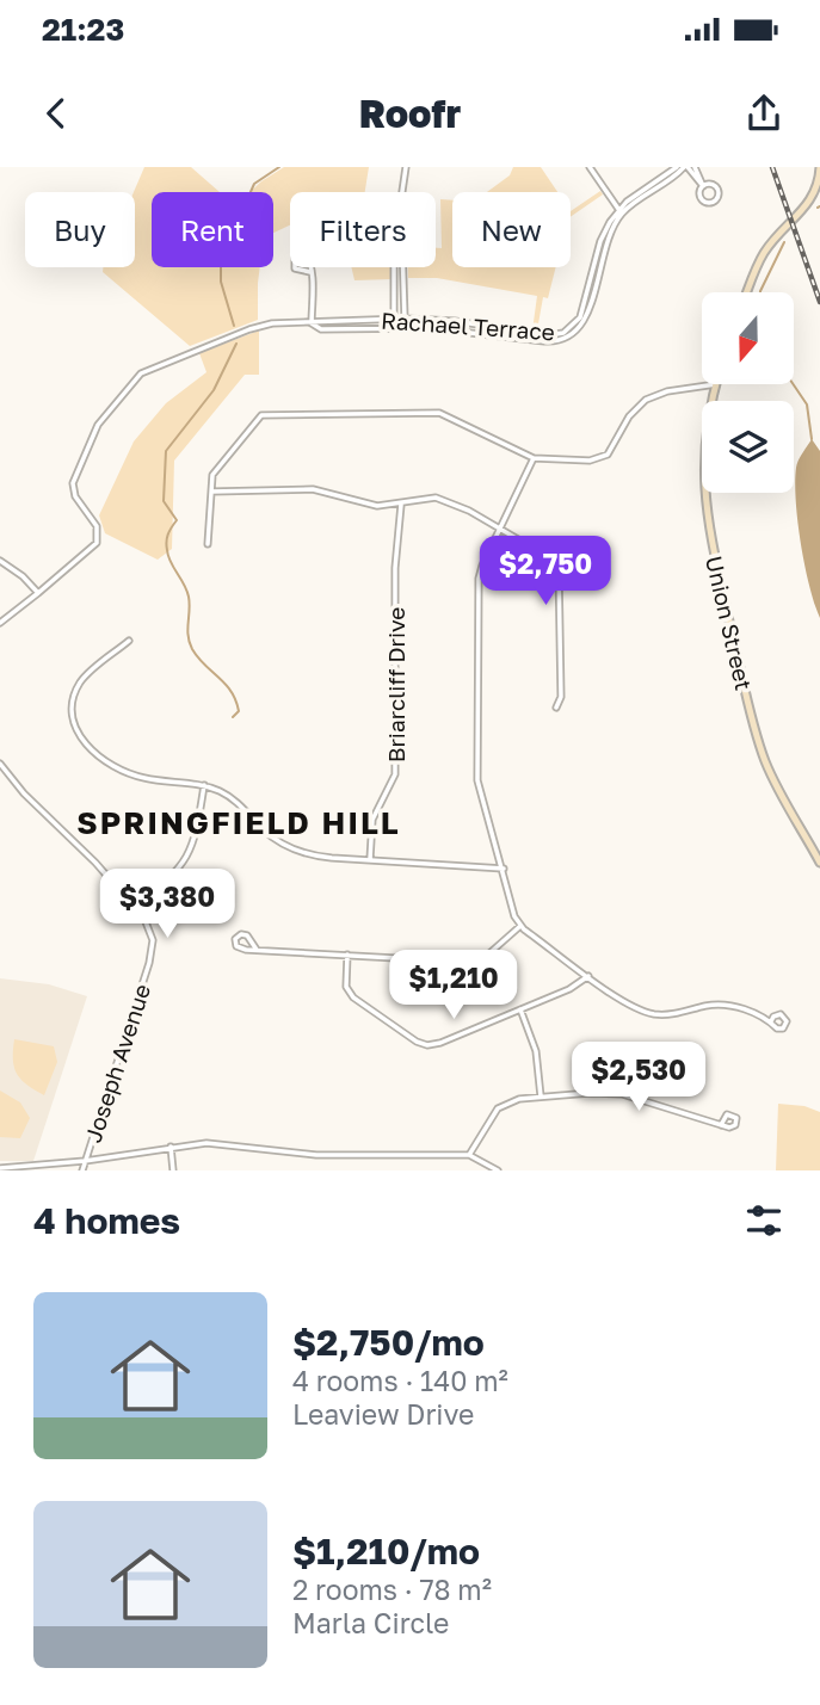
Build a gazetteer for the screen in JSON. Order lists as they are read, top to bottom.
{
  "streets": {
    "main road": ["Union Street"],
    "street": ["Rachael Terrace", "Briarcliff Drive", "Joseph Avenue"]
  },
  "districts": ["SPRINGFIELD HILL"],
  "north": "bottom",
  "page": {
    "status": "21:23",
    "header": "Roofr",
    "chip": [
      "Buy",
      "Rent",
      "Filters",
      "New"
    ],
    "price": [
      "$2,750",
      "$3,380",
      "$1,210",
      "$2,530"
    ],
    "heading": "4 homes",
    "list": [
      {
        "name": "$2,750/mo",
        "note": "4 rooms · 140 m² · Leaview Drive"
      },
      {
        "name": "$1,210/mo",
        "note": "2 rooms · 78 m² · Marla Circle"
      }
    ]
  }
}
